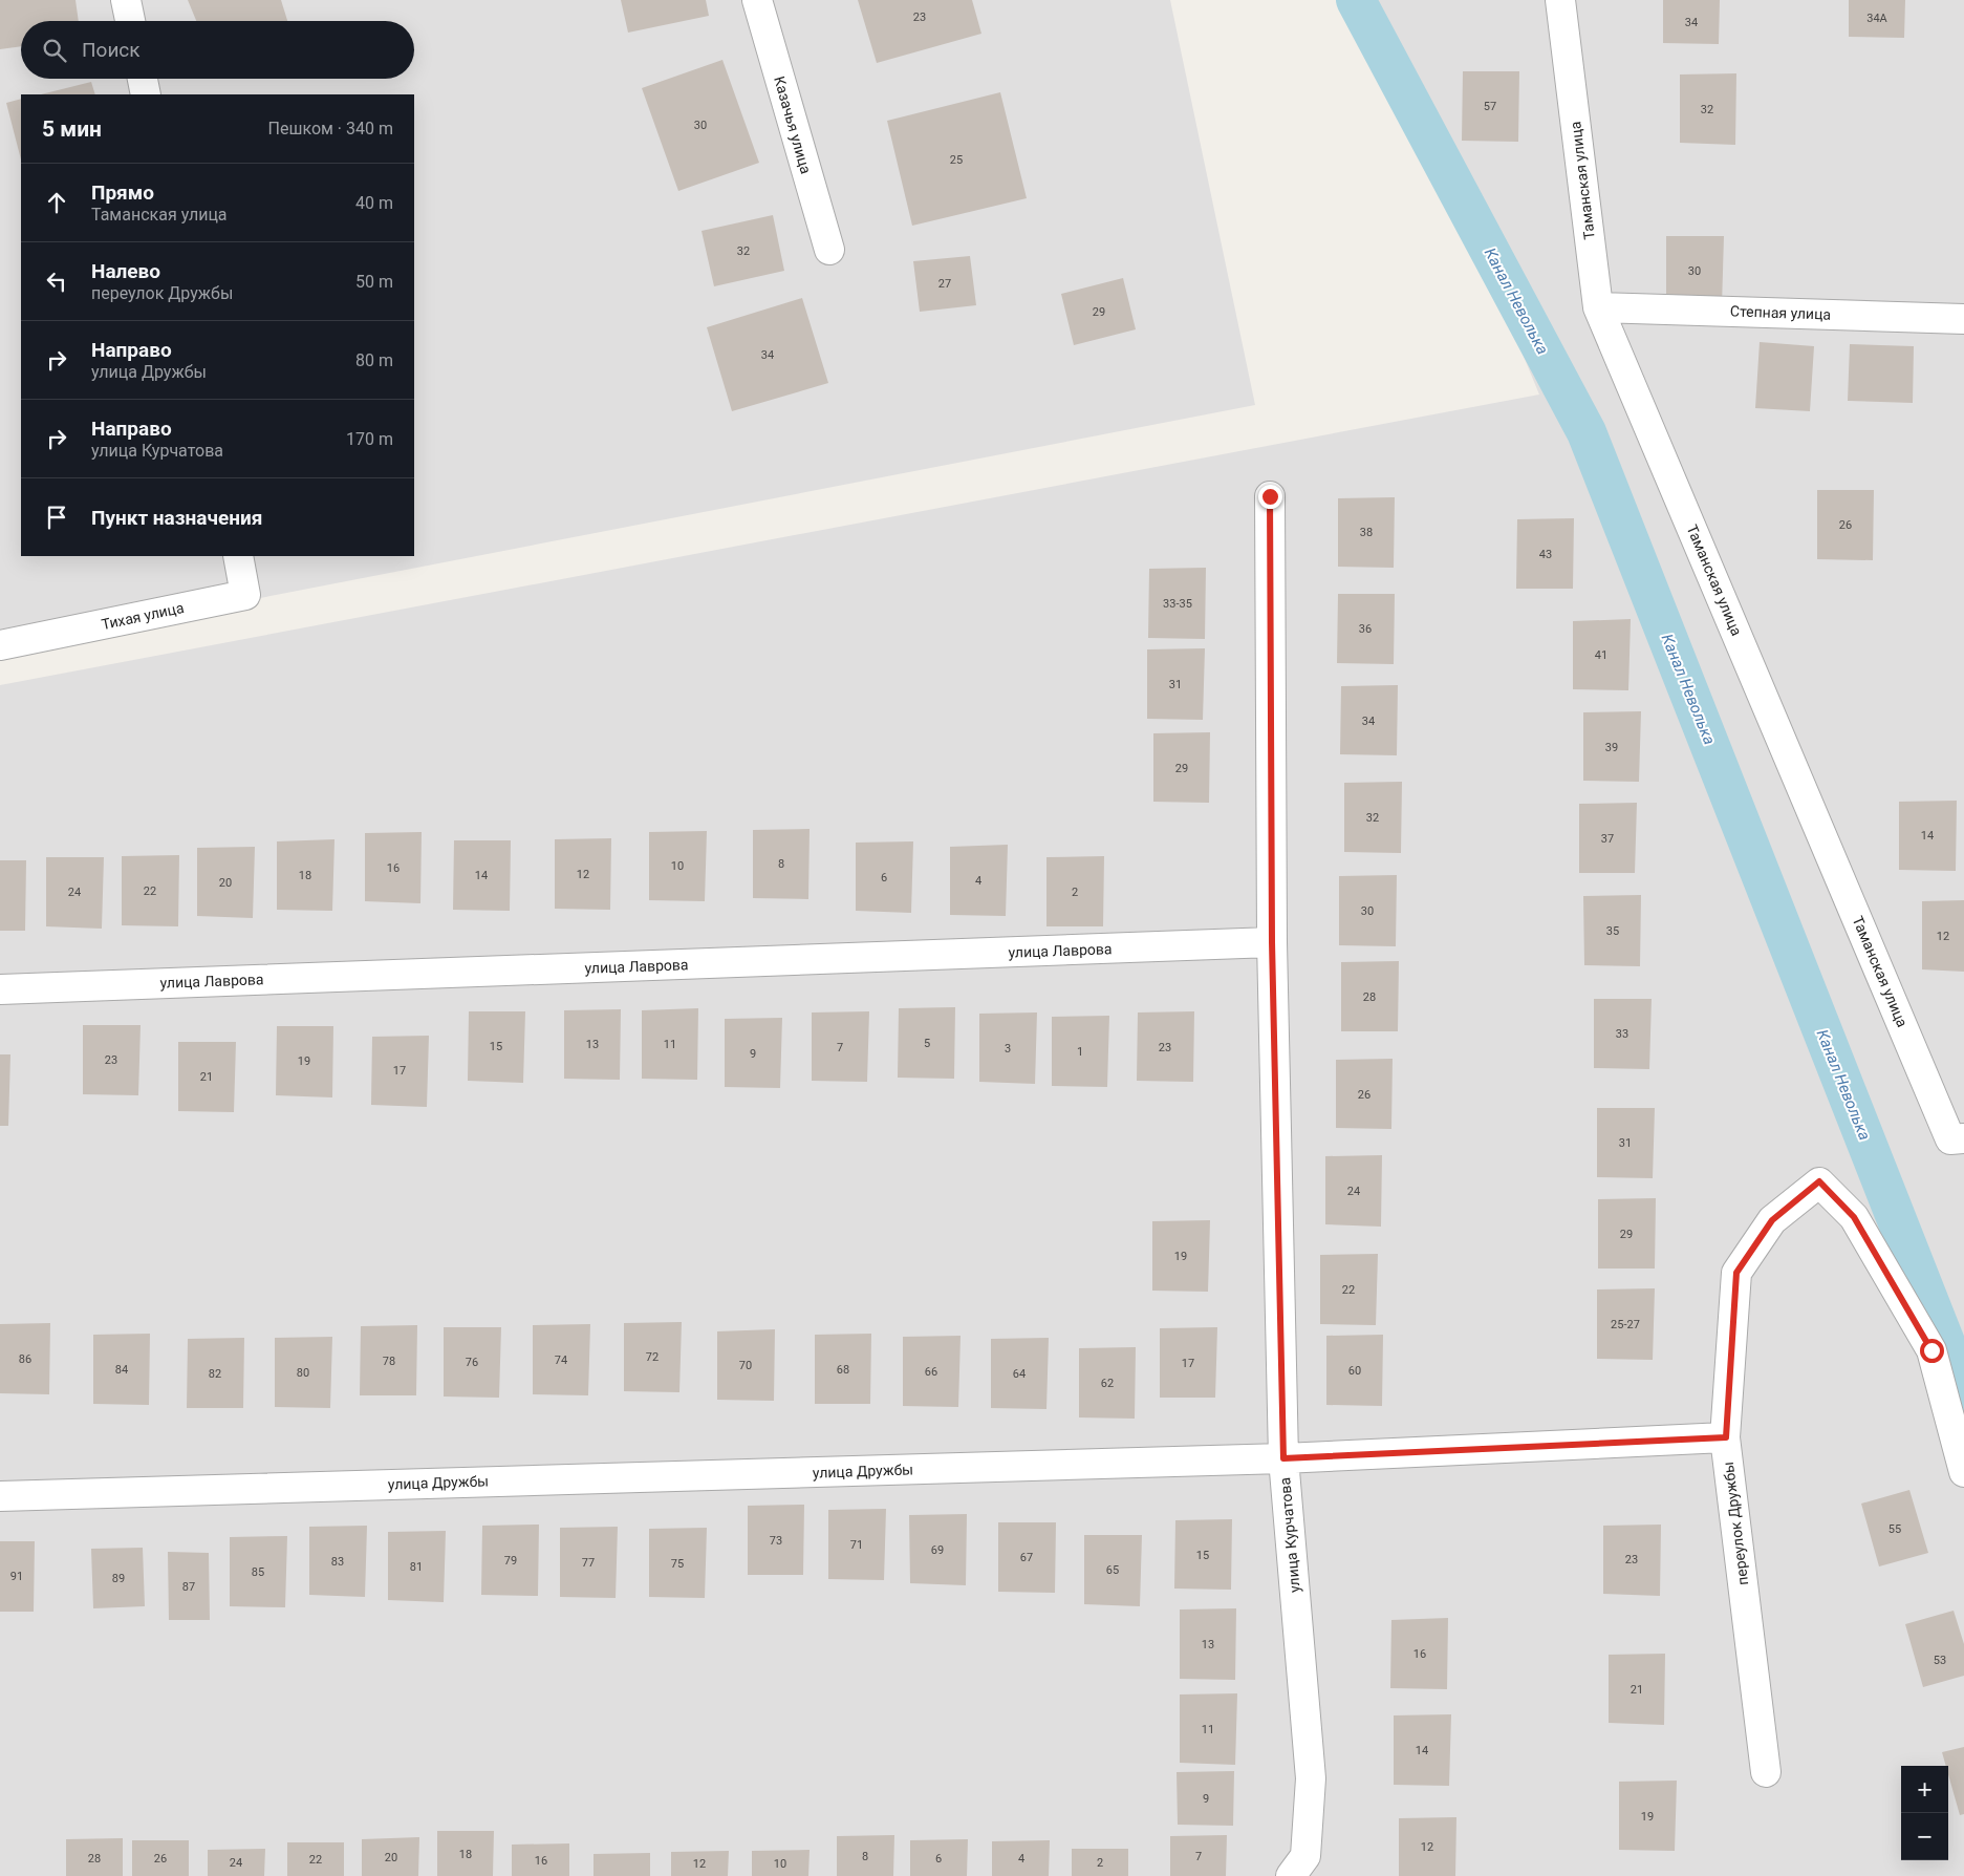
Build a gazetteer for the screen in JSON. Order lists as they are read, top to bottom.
{
  "streets": {
    "street": [
      "Казачья улица",
      "Таманская улица",
      "Степная улица",
      "Тихая улица",
      "улица Лаврова",
      "улица Дружбы",
      "переулок Дружбы",
      "улица Курчатова"
    ]
  },
  "crossings": [
    ["Таманская улица", "Степная улица"],
    ["улица Лаврова", "улица Курчатова"],
    ["улица Дружбы", "переулок Дружбы"],
    ["улица Дружбы", "улица Курчатова"]
  ],
  "water": ["Канал Неволька"],
  "house_numbers": [
    "23",
    "34А",
    "34",
    "57",
    "32",
    "30",
    "25",
    "32",
    "30",
    "27",
    "29",
    "34",
    "26",
    "38",
    "43",
    "33-35",
    "36",
    "41",
    "31",
    "34",
    "39",
    "29",
    "32",
    "14",
    "37",
    "8",
    "10",
    "16",
    "12",
    "18",
    "14",
    "6",
    "4",
    "20",
    "22",
    "24",
    "2",
    "30",
    "35",
    "12",
    "28",
    "33",
    "5",
    "13",
    "11",
    "15",
    "7",
    "23",
    "3",
    "1",
    "9",
    "23",
    "19",
    "17",
    "21",
    "26",
    "31",
    "24",
    "29",
    "19",
    "22",
    "25-27",
    "72",
    "86",
    "74",
    "78",
    "76",
    "17",
    "70",
    "84",
    "68",
    "60",
    "66",
    "80",
    "82",
    "64",
    "62",
    "55",
    "73",
    "71",
    "69",
    "15",
    "67",
    "23",
    "79",
    "83",
    "77",
    "75",
    "81",
    "65",
    "85",
    "91",
    "89",
    "87",
    "13",
    "16",
    "53",
    "21",
    "11",
    "14",
    "9",
    "19",
    "12",
    "18",
    "8",
    "7",
    "20",
    "28",
    "26",
    "6",
    "4",
    "22",
    "16",
    "24",
    "2",
    "12",
    "10"
  ],
  "page": {
    "search": "Поиск",
    "heading": ["5 мин", "Пешком · 340 m"],
    "list": [
      ["Прямо", "Таманская улица", "40 m"],
      ["Налево", "переулок Дружбы", "50 m"],
      ["Направо", "улица Дружбы", "80 m"],
      ["Направо", "улица Курчатова", "170 m"],
      "Пункт назначения"
    ],
    "map_buttons": ["+", "−"]
  }
}
